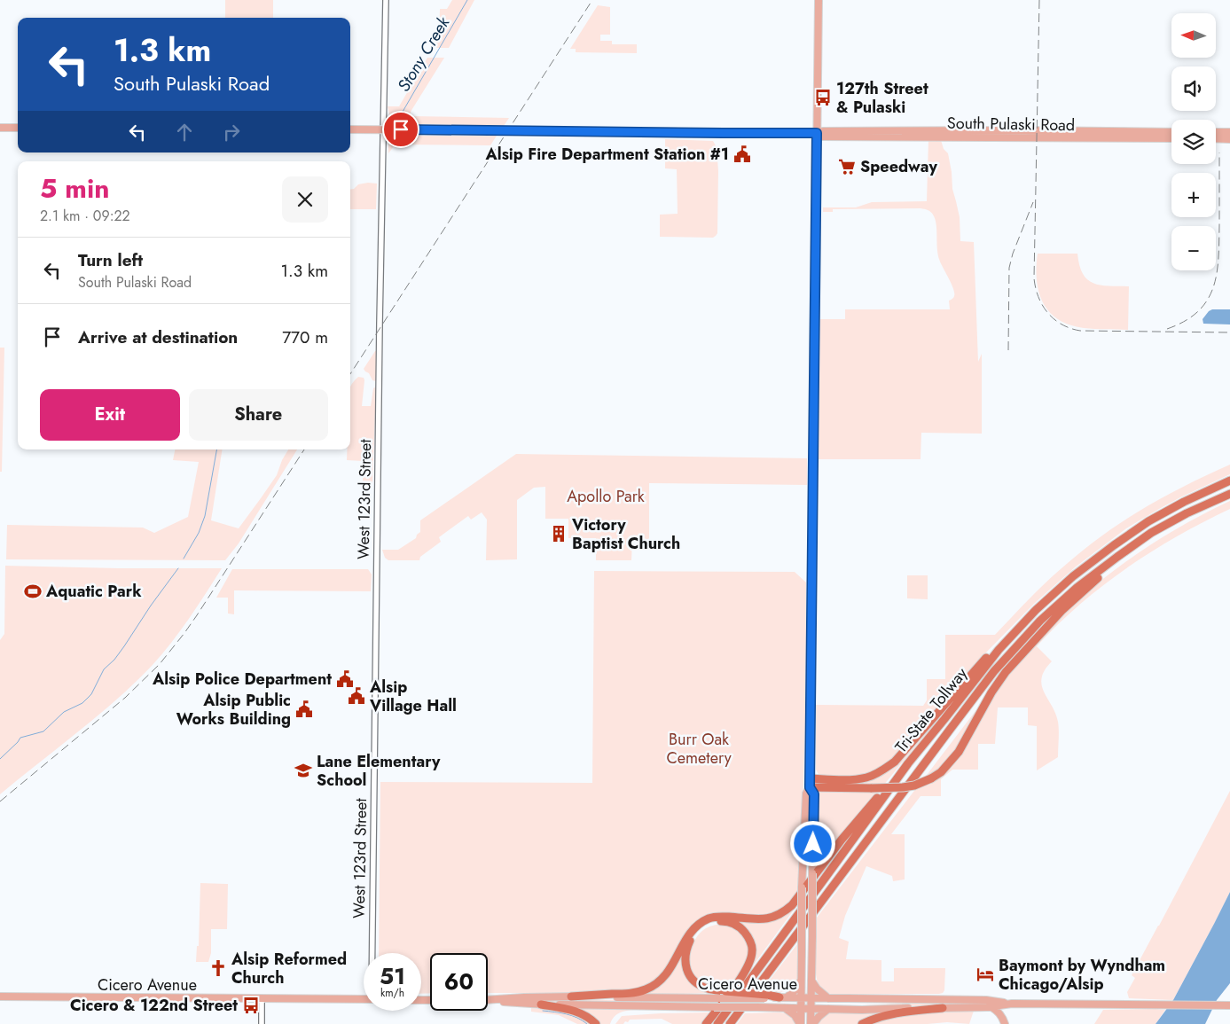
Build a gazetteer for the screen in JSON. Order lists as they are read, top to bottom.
{
  "streets": {
    "highway": ["Tri-State Tollway"],
    "main road": ["South Pulaski Road", "Cicero Avenue"],
    "street": ["West 123rd Street"]
  },
  "crossings": [
    ["South Pulaski Road", "West 123rd Street"]
  ],
  "water": ["Stony Creek"],
  "parks": ["Apollo Park", "Burr Oak Cemetery"],
  "places": {
    "bus stop": ["127th Street & Pulaski", "Cicero & 122nd Street"],
    "public building": [
      "Alsip Fire Department Station #1",
      "Alsip Police Department",
      "Alsip Village Hall",
      "Alsip Public Works Building"
    ],
    "supermarket": ["Speedway"],
    "building": ["Victory Baptist Church"],
    "sports": ["Aquatic Park"],
    "school or university": ["Lane Elementary School"],
    "church": ["Alsip Reformed Church"],
    "hotel": ["Baymont by Wyndham Chicago/Alsip"]
  },
  "north": "left",
  "page": {
    "map_buttons": ["+", "−"],
    "turn": ["1.3 km", "South Pulaski Road"],
    "heading": ["5 min", "2.1 km · 09:22"],
    "list": [
      {
        "name": "Turn left",
        "note": "South Pulaski Road",
        "value": "1.3 km"
      },
      {
        "name": "Arrive at destination",
        "value": "770 m"
      }
    ],
    "buttons": ["Exit", "Share"],
    "speed": "51 km/h",
    "limit": "60"
  }
}
